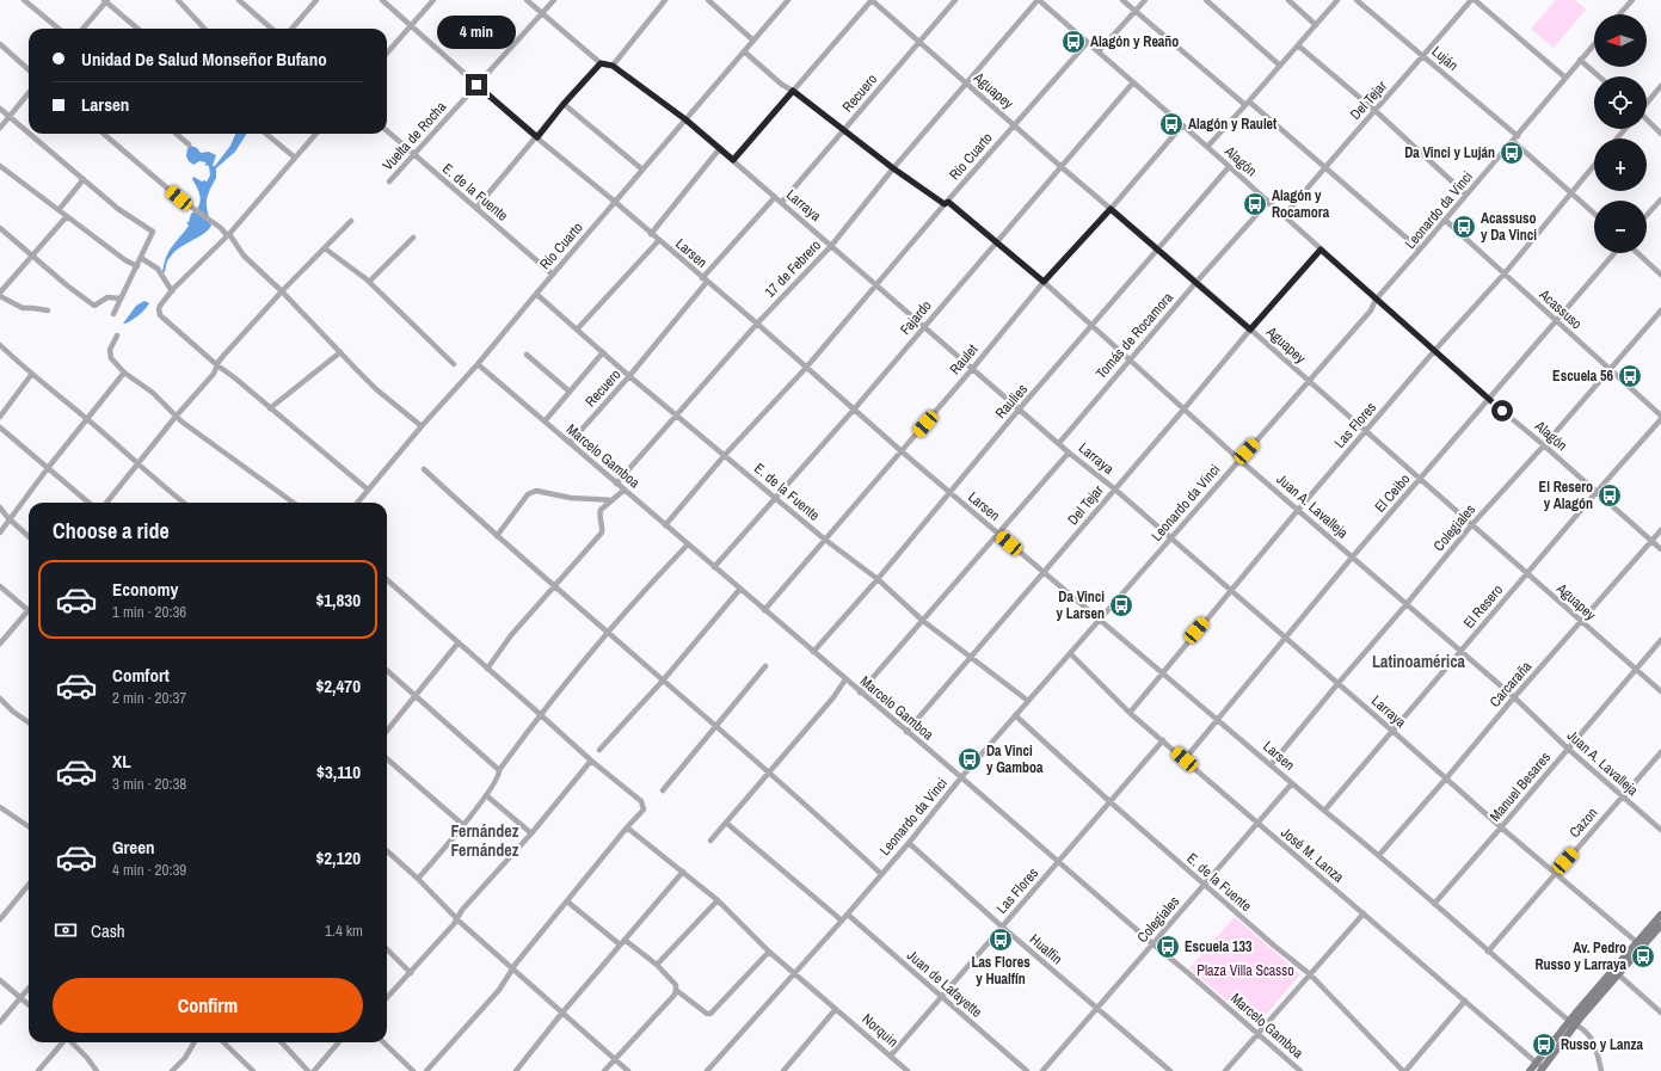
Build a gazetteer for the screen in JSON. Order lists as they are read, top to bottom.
{
  "streets": {
    "street": [
      "Luján",
      "Aguapey",
      "Recuero",
      "Del Tejar",
      "Vuelta de Rocha",
      "Río Cuarto",
      "Alagón",
      "E. de la Fuente",
      "Larraya",
      "Leonardo da Vinci",
      "Larsen",
      "17 de Febrero",
      "Acassuso",
      "Fajardo",
      "Tomás de Rocamora",
      "Raulet",
      "Raulies",
      "Las Flores",
      "Marcelo Gamboa",
      "El Ceibo",
      "Juan A. Lavalleja",
      "Colegiales",
      "El Resero",
      "Carcaraña",
      "Manuel Besares",
      "Cazon",
      "José M. Lanza",
      "Hualfin",
      "Juan de Lafayette",
      "Norquin"
    ]
  },
  "crossings": [
    ["Luján", "Del Tejar"],
    ["Luján", "Leonardo da Vinci"],
    ["Aguapey", "Recuero"],
    ["Aguapey", "Del Tejar"],
    ["Aguapey", "Río Cuarto"],
    ["Aguapey", "Leonardo da Vinci"],
    ["Aguapey", "17 de Febrero"],
    ["Aguapey", "Fajardo"],
    ["Aguapey", "Tomás de Rocamora"],
    ["Aguapey", "Raulet"],
    ["Aguapey", "Raulies"],
    ["Aguapey", "Las Flores"],
    ["Aguapey", "El Ceibo"],
    ["Aguapey", "Colegiales"],
    ["Aguapey", "El Resero"],
    ["Aguapey", "Carcaraña"],
    ["Aguapey", "Manuel Besares"],
    ["Recuero", "E. de la Fuente"],
    ["Recuero", "Larraya"],
    ["Recuero", "Larsen"],
    ["Recuero", "Marcelo Gamboa"],
    ["Recuero", "Juan A. Lavalleja"],
    ["Del Tejar", "Alagón"],
    ["Del Tejar", "E. de la Fuente"],
    ["Del Tejar", "Larraya"],
    ["Del Tejar", "Larsen"],
    ["Del Tejar", "Marcelo Gamboa"],
    ["Del Tejar", "Juan A. Lavalleja"],
    ["Vuelta de Rocha", "E. de la Fuente"],
    ["Vuelta de Rocha", "Larraya"],
    ["Vuelta de Rocha", "Larsen"],
    ["Río Cuarto", "Alagón"],
    ["Río Cuarto", "E. de la Fuente"],
    ["Río Cuarto", "Larraya"],
    ["Río Cuarto", "Larsen"],
    ["Río Cuarto", "Marcelo Gamboa"],
    ["Río Cuarto", "Juan A. Lavalleja"],
    ["Alagón", "Leonardo da Vinci"],
    ["Alagón", "17 de Febrero"],
    ["Alagón", "Fajardo"],
    ["Alagón", "Tomás de Rocamora"],
    ["Alagón", "Raulet"],
    ["Alagón", "Raulies"],
    ["Alagón", "Las Flores"],
    ["Alagón", "El Ceibo"],
    ["Alagón", "Colegiales"],
    ["Alagón", "El Resero"],
    ["Alagón", "Carcaraña"],
    ["E. de la Fuente", "Leonardo da Vinci"],
    ["E. de la Fuente", "17 de Febrero"],
    ["E. de la Fuente", "Fajardo"],
    ["E. de la Fuente", "Raulet"],
    ["E. de la Fuente", "Raulies"],
    ["E. de la Fuente", "Las Flores"],
    ["E. de la Fuente", "Colegiales"],
    ["Larraya", "Leonardo da Vinci"],
    ["Larraya", "17 de Febrero"],
    ["Larraya", "Fajardo"],
    ["Larraya", "Tomás de Rocamora"],
    ["Larraya", "Raulet"],
    ["Larraya", "Raulies"],
    ["Larraya", "Las Flores"],
    ["Larraya", "El Ceibo"],
    ["Larraya", "Colegiales"],
    ["Larraya", "El Resero"],
    ["Larraya", "Carcaraña"],
    ["Larraya", "Manuel Besares"],
    ["Larraya", "Cazon"],
    ["Leonardo da Vinci", "Larsen"],
    ["Leonardo da Vinci", "Acassuso"],
    ["Leonardo da Vinci", "Marcelo Gamboa"],
    ["Leonardo da Vinci", "Juan A. Lavalleja"],
    ["Leonardo da Vinci", "José M. Lanza"],
    ["Leonardo da Vinci", "Hualfin"],
    ["Leonardo da Vinci", "Juan de Lafayette"],
    ["Leonardo da Vinci", "Norquin"],
    ["Larsen", "17 de Febrero"],
    ["Larsen", "Fajardo"],
    ["Larsen", "Raulet"],
    ["Larsen", "Raulies"],
    ["Larsen", "Las Flores"],
    ["Larsen", "El Ceibo"],
    ["Larsen", "Colegiales"],
    ["Larsen", "El Resero"],
    ["Larsen", "Carcaraña"],
    ["Larsen", "Manuel Besares"],
    ["Larsen", "Cazon"],
    ["17 de Febrero", "Marcelo Gamboa"],
    ["17 de Febrero", "Juan A. Lavalleja"],
    ["Acassuso", "Las Flores"],
    ["Acassuso", "El Ceibo"],
    ["Acassuso", "Colegiales"],
    ["Acassuso", "El Resero"],
    ["Fajardo", "Marcelo Gamboa"],
    ["Fajardo", "Juan A. Lavalleja"],
    ["Tomás de Rocamora", "Juan A. Lavalleja"],
    ["Raulet", "Marcelo Gamboa"],
    ["Raulet", "Juan A. Lavalleja"],
    ["Raulies", "Marcelo Gamboa"],
    ["Raulies", "Juan A. Lavalleja"],
    ["Las Flores", "Marcelo Gamboa"],
    ["Las Flores", "Juan A. Lavalleja"],
    ["Las Flores", "José M. Lanza"],
    ["Las Flores", "Hualfin"],
    ["Las Flores", "Juan de Lafayette"],
    ["Las Flores", "Norquin"],
    ["Marcelo Gamboa", "Colegiales"],
    ["El Ceibo", "Juan A. Lavalleja"],
    ["El Ceibo", "José M. Lanza"],
    ["Juan A. Lavalleja", "Colegiales"],
    ["Juan A. Lavalleja", "El Resero"],
    ["Juan A. Lavalleja", "Carcaraña"],
    ["Juan A. Lavalleja", "Manuel Besares"],
    ["Juan A. Lavalleja", "Cazon"],
    ["Colegiales", "José M. Lanza"],
    ["Colegiales", "Hualfin"]
  ],
  "districts": ["Latinoamérica", "Fernández Fernández"],
  "parks": ["Plaza Villa Scasso"],
  "places": {
    "bus stop": [
      "Alagón y Reaño",
      "Alagón y Raulet",
      "Da Vinci y Luján",
      "Alagón y Rocamora",
      "Acassuso y Da Vinci",
      "Escuela 56",
      "El Resero y Alagón",
      "Da Vinci y Larsen",
      "Da Vinci y Gamboa",
      "Las Flores y Hualfín",
      "Escuela 133",
      "Av. Pedro Russo y Larraya",
      "Russo y Lanza"
    ]
  },
  "north": "left",
  "page": {
    "map_buttons": ["+", "−"],
    "bubble": "4 min",
    "banner": ["Unidad De Salud Monseñor Bufano", "Larsen"],
    "heading": "Choose a ride",
    "list": [
      {
        "name": "Economy",
        "note": "1 min · 20:36",
        "value": "$1,830"
      },
      {
        "name": "Comfort",
        "note": "2 min · 20:37",
        "value": "$2,470"
      },
      {
        "name": "XL",
        "note": "3 min · 20:38",
        "value": "$3,110"
      },
      {
        "name": "Green",
        "note": "4 min · 20:39",
        "value": "$2,120"
      }
    ],
    "pay": ["Cash", "1.4 km"],
    "buttons": "Confirm"
  }
}
